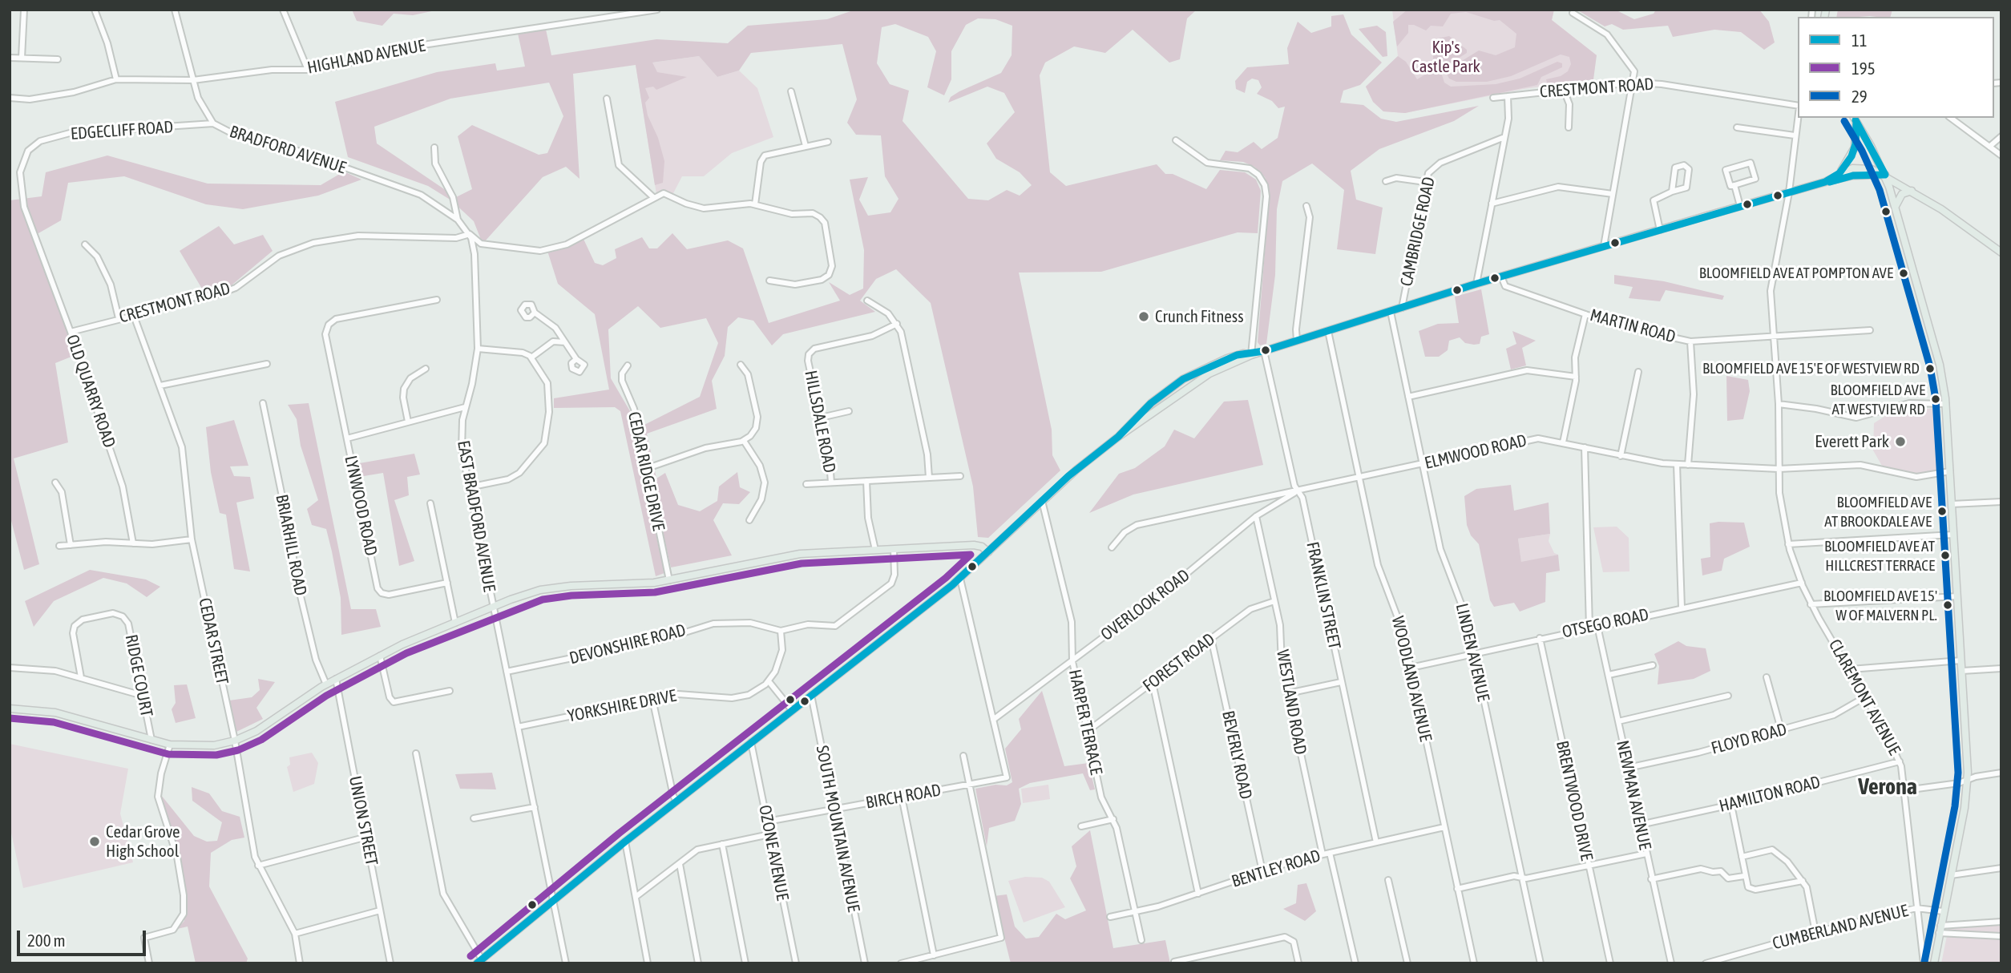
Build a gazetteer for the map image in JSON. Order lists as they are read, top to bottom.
{
  "streets": {
    "street": [
      "HIGHLAND AVENUE",
      "CRESTMONT ROAD",
      "EDGECLIFF ROAD",
      "BRADFORD AVENUE",
      "CAMBRIDGE ROAD",
      "MARTIN ROAD",
      "OLD QUARRY ROAD",
      "HILLSDALE ROAD",
      "ELMWOOD ROAD",
      "CEDAR RIDGE DRIVE",
      "LYNWOOD ROAD",
      "EAST BRADFORD AVENUE",
      "BRIARHILL ROAD",
      "FRANKLIN STREET",
      "OVERLOOK ROAD",
      "OTSEGO ROAD",
      "CEDAR STREET",
      "DEVONSHIRE ROAD",
      "LINDEN AVENUE",
      "FOREST ROAD",
      "RIDGE COURT",
      "WOODLAND AVENUE",
      "CLAREMONT AVENUE",
      "WESTLAND ROAD",
      "YORKSHIRE DRIVE",
      "HARPER TERRACE",
      "FLOYD ROAD",
      "BEVERLY ROAD",
      "HAMILTON ROAD",
      "NEWMAN AVENUE",
      "BIRCH ROAD",
      "BRENTWOOD DRIVE",
      "UNION STREET",
      "SOUTH MOUNTAIN AVENUE",
      "OZONE AVENUE",
      "BENTLEY ROAD",
      "CUMBERLAND AVENUE"
    ]
  },
  "crossings": [
    ["HIGHLAND AVENUE", "BRADFORD AVENUE"],
    ["CRESTMONT ROAD", "OLD QUARRY ROAD"],
    ["CRESTMONT ROAD", "EAST BRADFORD AVENUE"],
    ["CRESTMONT ROAD", "CEDAR STREET"],
    ["EDGECLIFF ROAD", "BRADFORD AVENUE"],
    ["EDGECLIFF ROAD", "OLD QUARRY ROAD"],
    ["BRADFORD AVENUE", "EAST BRADFORD AVENUE"],
    ["MARTIN ROAD", "CLAREMONT AVENUE"],
    ["ELMWOOD ROAD", "FRANKLIN STREET"],
    ["ELMWOOD ROAD", "OVERLOOK ROAD"],
    ["ELMWOOD ROAD", "LINDEN AVENUE"],
    ["ELMWOOD ROAD", "WOODLAND AVENUE"],
    ["ELMWOOD ROAD", "CLAREMONT AVENUE"],
    ["LYNWOOD ROAD", "EAST BRADFORD AVENUE"],
    ["EAST BRADFORD AVENUE", "DEVONSHIRE ROAD"],
    ["EAST BRADFORD AVENUE", "YORKSHIRE DRIVE"],
    ["FRANKLIN STREET", "OVERLOOK ROAD"],
    ["FRANKLIN STREET", "BENTLEY ROAD"],
    ["OVERLOOK ROAD", "WESTLAND ROAD"],
    ["OVERLOOK ROAD", "HARPER TERRACE"],
    ["OVERLOOK ROAD", "BIRCH ROAD"],
    ["OTSEGO ROAD", "LINDEN AVENUE"],
    ["OTSEGO ROAD", "WOODLAND AVENUE"],
    ["OTSEGO ROAD", "CLAREMONT AVENUE"],
    ["OTSEGO ROAD", "NEWMAN AVENUE"],
    ["OTSEGO ROAD", "BRENTWOOD DRIVE"],
    ["FOREST ROAD", "WESTLAND ROAD"],
    ["FOREST ROAD", "HARPER TERRACE"],
    ["FOREST ROAD", "BEVERLY ROAD"],
    ["WOODLAND AVENUE", "BENTLEY ROAD"],
    ["CLAREMONT AVENUE", "FLOYD ROAD"],
    ["CLAREMONT AVENUE", "HAMILTON ROAD"],
    ["CLAREMONT AVENUE", "CUMBERLAND AVENUE"],
    ["WESTLAND ROAD", "BENTLEY ROAD"],
    ["HARPER TERRACE", "BENTLEY ROAD"],
    ["FLOYD ROAD", "NEWMAN AVENUE"],
    ["BEVERLY ROAD", "BENTLEY ROAD"],
    ["HAMILTON ROAD", "NEWMAN AVENUE"],
    ["BIRCH ROAD", "SOUTH MOUNTAIN AVENUE"],
    ["BIRCH ROAD", "OZONE AVENUE"]
  ],
  "districts": ["Verona"],
  "parks": ["Kip's Castle Park"],
  "places": [
    "BLOOMFIELD AVE AT POMPTON AVE",
    "Crunch Fitness",
    "BLOOMFIELD AVE 15'E OF WESTVIEW RD",
    "BLOOMFIELD AVE AT WESTVIEW RD",
    "Everett Park",
    "BLOOMFIELD AVE AT BROOKDALE AVE",
    "BLOOMFIELD AVE AT HILLCREST TERRACE",
    "BLOOMFIELD AVE 15' W OF MALVERN PL.",
    "Cedar Grove High School"
  ],
  "lines": ["transit line 11", "transit line 29", "transit line 195"],
  "legend": ["11", "195", "29"],
  "scale_bar": "200 m"
}
